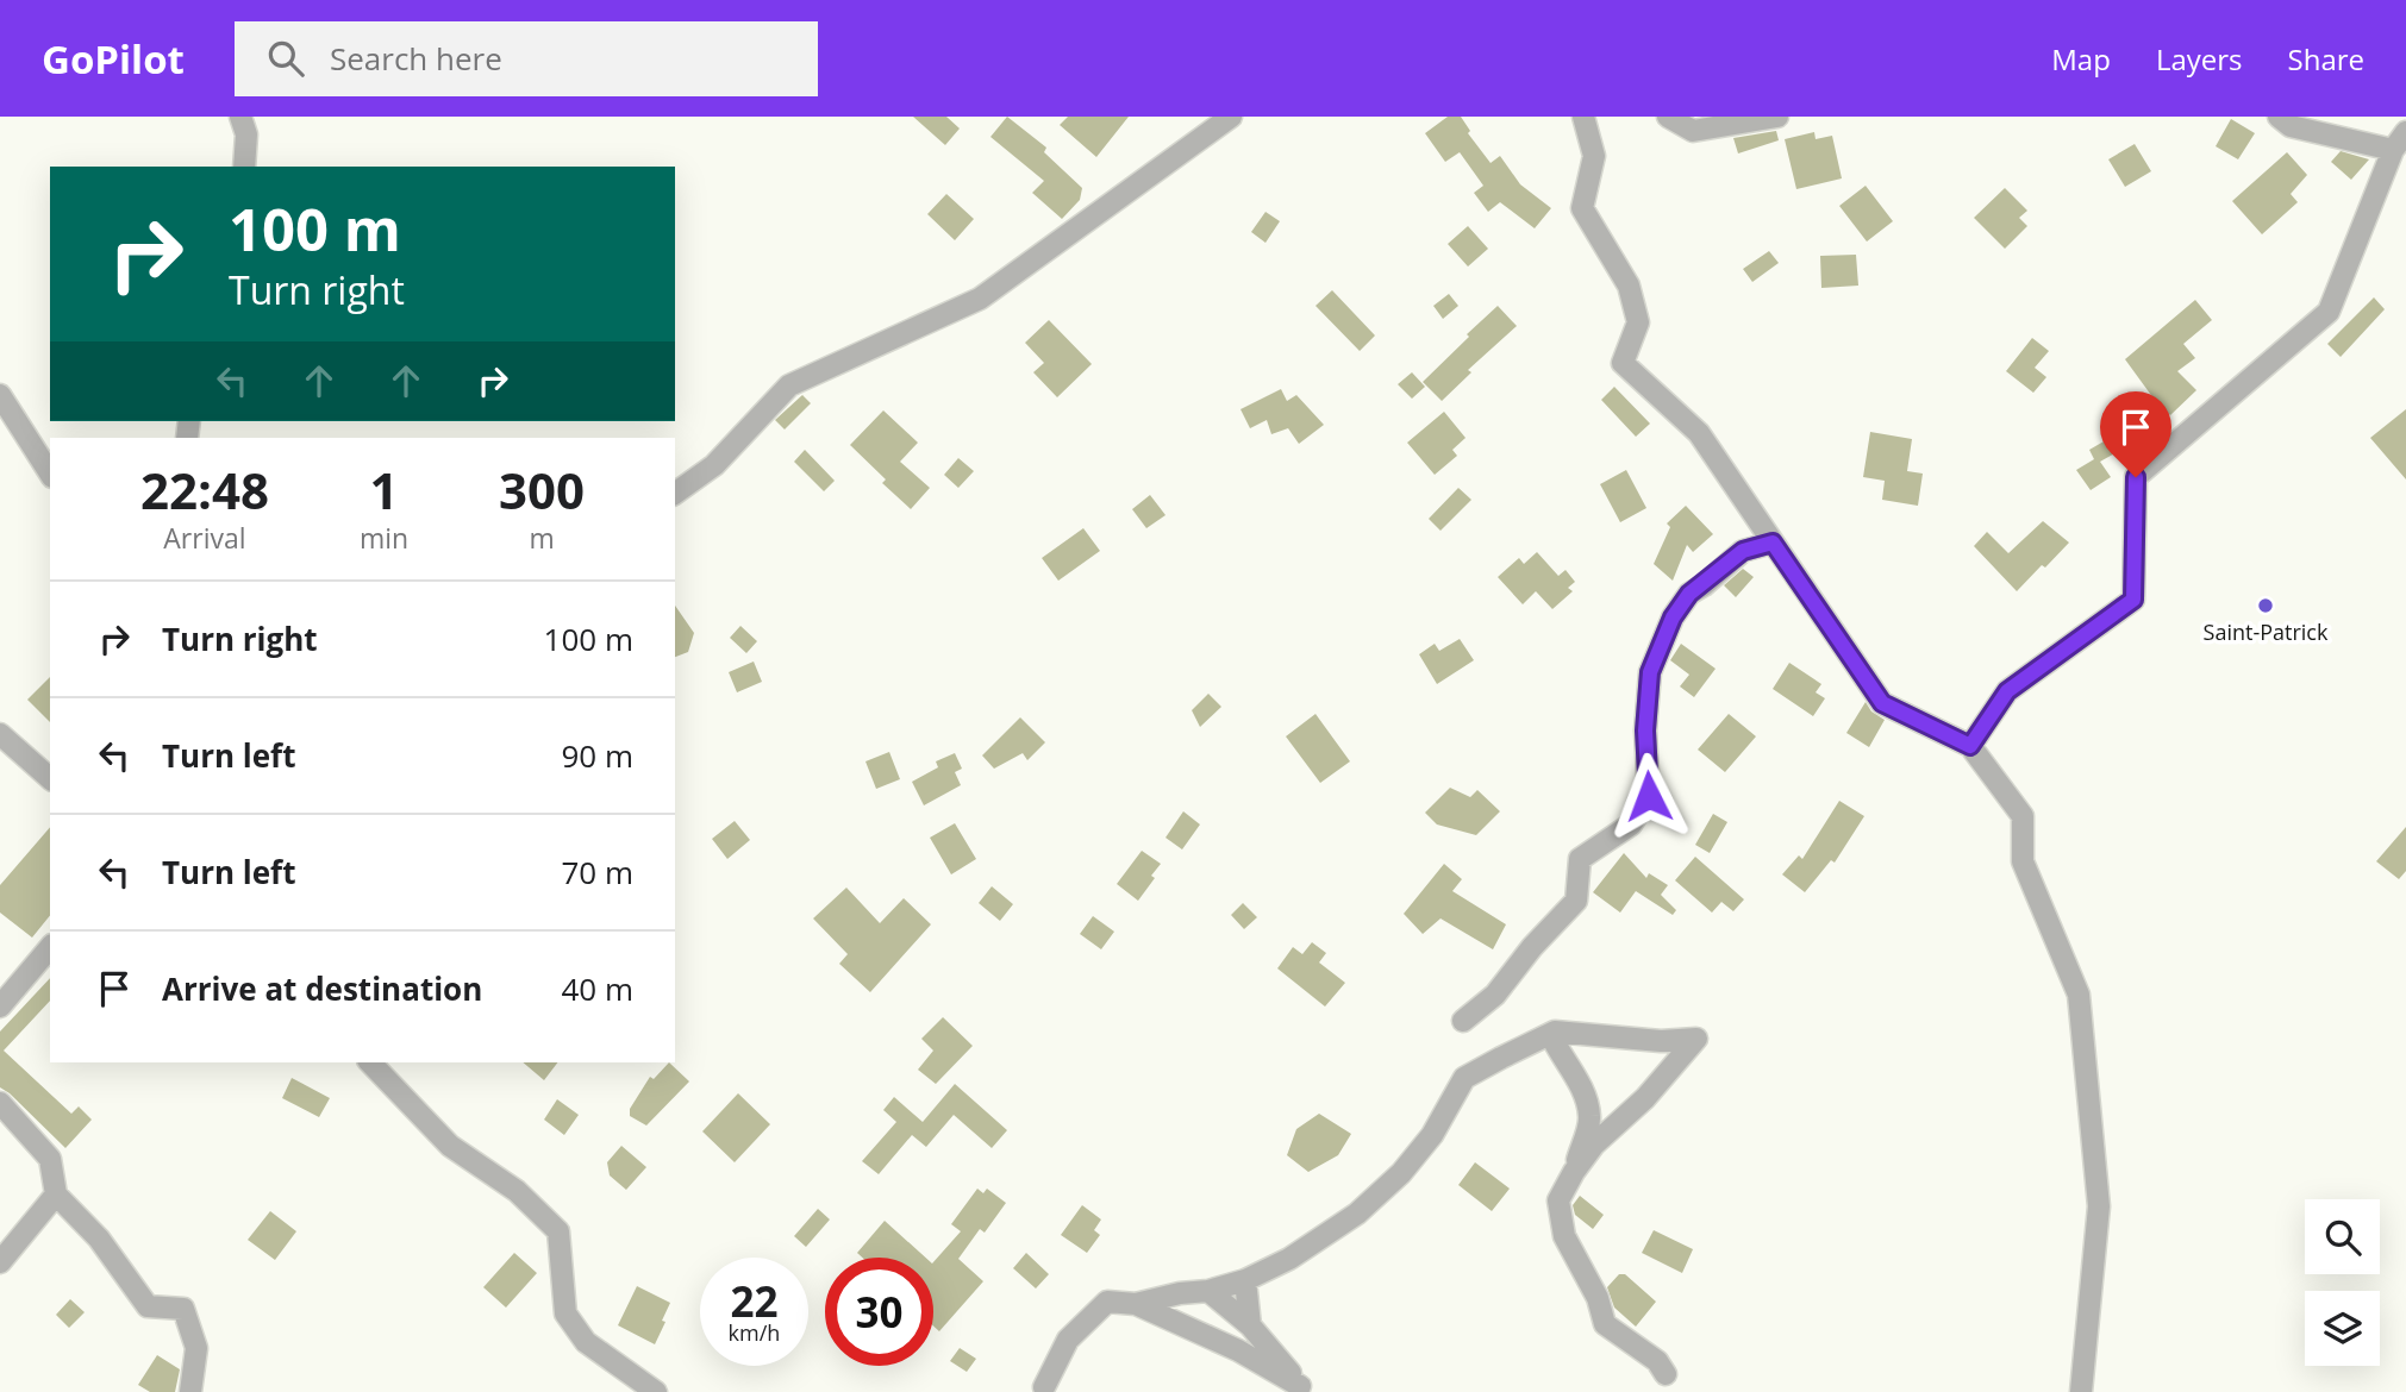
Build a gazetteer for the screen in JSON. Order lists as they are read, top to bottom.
{
  "places": ["Saint-Patrick"],
  "page": {
    "header": "GoPilot",
    "search": "Search here",
    "nav": ["Map", "Layers", "Share"],
    "turn": ["100 m", "Turn right"],
    "eta": [
      "22:48",
      "Arrival",
      "1",
      "min",
      "300",
      "m"
    ],
    "list": [
      {
        "name": "Turn right",
        "value": "100 m"
      },
      {
        "name": "Turn left",
        "value": "90 m"
      },
      {
        "name": "Turn left",
        "value": "70 m"
      },
      {
        "name": "Arrive at destination",
        "value": "40 m"
      }
    ],
    "speed": "22 km/h",
    "limit": "30"
  }
}
